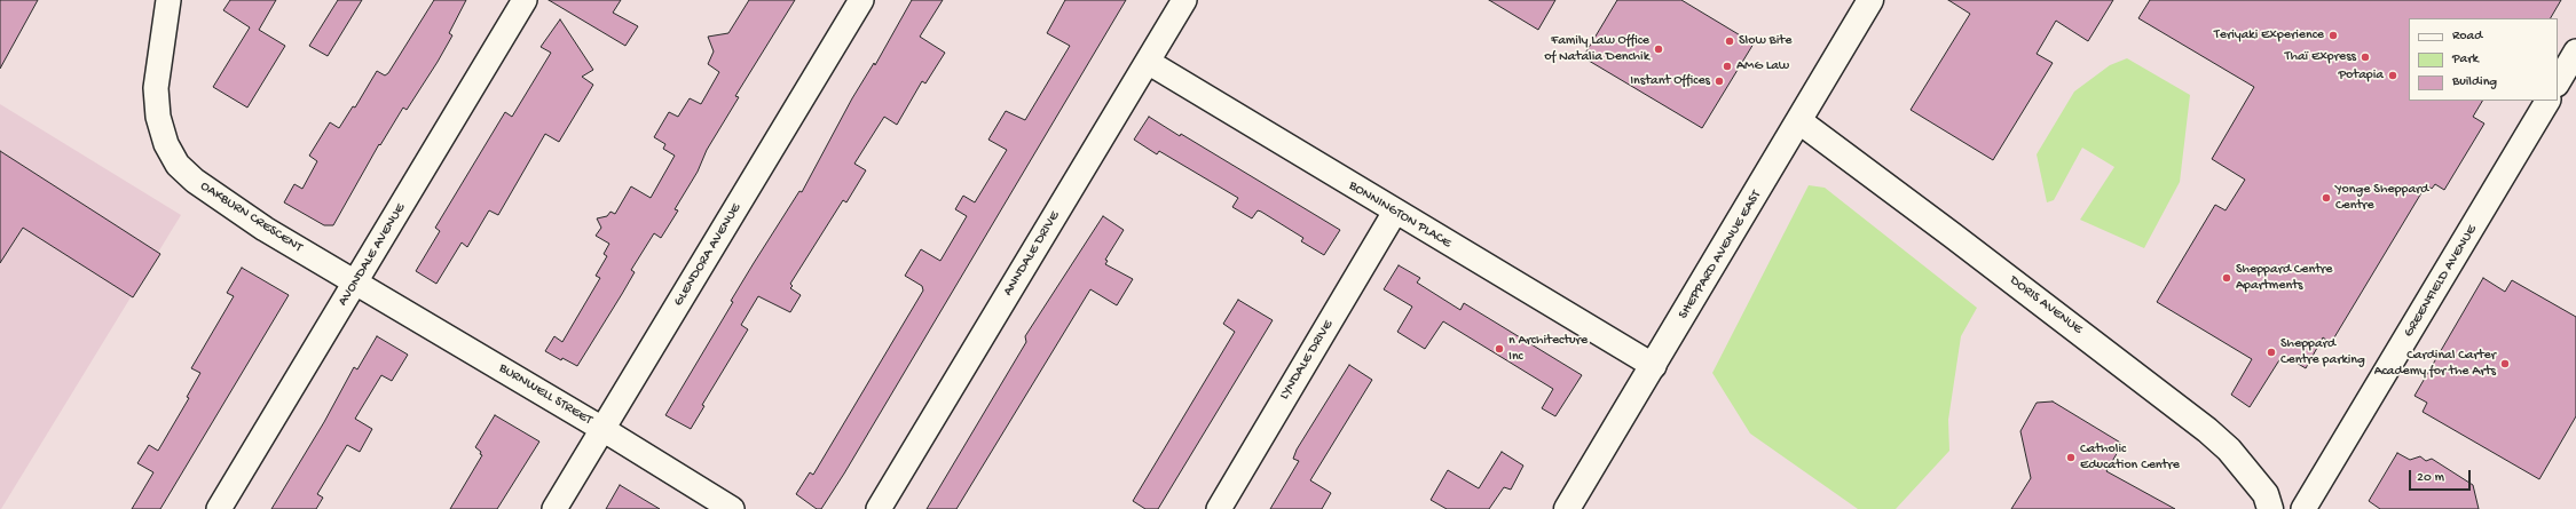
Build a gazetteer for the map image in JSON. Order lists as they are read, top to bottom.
{
  "streets": {
    "street": [
      "BONNINGTON PLACE",
      "OAKBURN CRESCENT",
      "ANNDALE DRIVE",
      "AVONDALE AVENUE",
      "GLENDORA AVENUE",
      "SHEPPARD AVENUE EAST",
      "GREENFIELD AVENUE",
      "DORIS AVENUE",
      "LYNDALE DRIVE",
      "BURNWELL STREET"
    ]
  },
  "crossings": [
    ["BONNINGTON PLACE", "ANNDALE DRIVE"],
    ["BONNINGTON PLACE", "SHEPPARD AVENUE EAST"],
    ["BONNINGTON PLACE", "LYNDALE DRIVE"],
    ["OAKBURN CRESCENT", "AVONDALE AVENUE"],
    ["OAKBURN CRESCENT", "BURNWELL STREET"],
    ["AVONDALE AVENUE", "BURNWELL STREET"],
    ["GLENDORA AVENUE", "BURNWELL STREET"],
    ["SHEPPARD AVENUE EAST", "DORIS AVENUE"]
  ],
  "places": [
    "Teriyaki Experience",
    "Slow Bite",
    "Family Law Office of Natalia Denchik",
    "Thaï Express",
    "AMG Law",
    "Potapia",
    "Instant Offices",
    "Yonge Sheppard Centre",
    "Sheppard Centre Apartments",
    "n Architecture Inc",
    "Sheppard Centre parking",
    "Cardinal Carter Academy for the Arts",
    "Catholic Education Centre"
  ],
  "legend": ["Road", "Park", "Building"],
  "scale_bar": "20 m"
}
